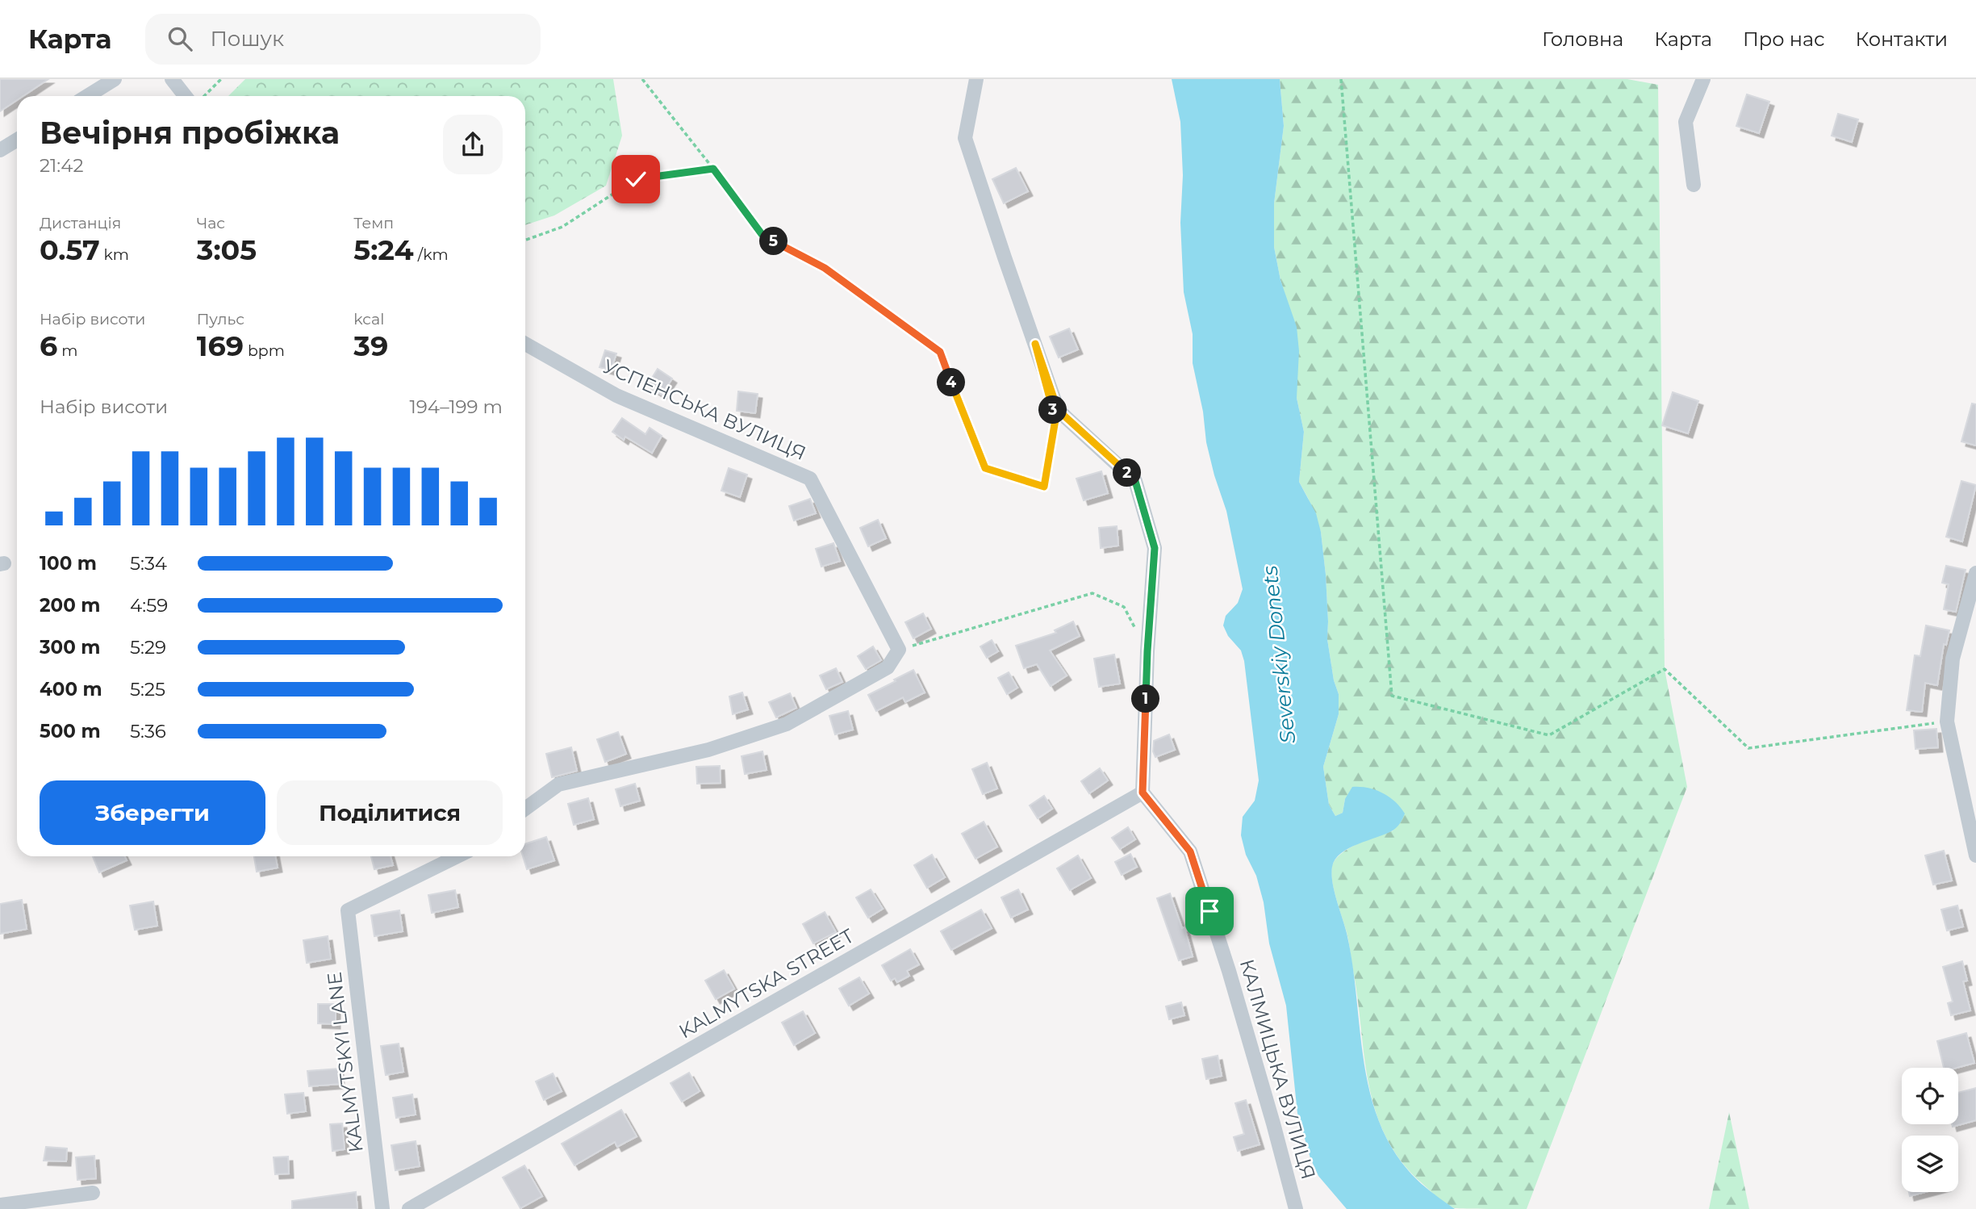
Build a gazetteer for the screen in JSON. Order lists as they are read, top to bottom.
{
  "streets": {
    "street": [
      "УСПЕНСЬКА ВУЛИЦЯ",
      "KALMYTSKA STREET",
      "KALMYTSKYI LANE",
      "КАЛМИЦЬКА ВУЛИЦЯ"
    ]
  },
  "crossings": [
    ["KALMYTSKA STREET", "КАЛМИЦЬКА ВУЛИЦЯ"]
  ],
  "water": ["Severskiy Donets"],
  "page": {
    "header": "Карта",
    "search": "Пошук",
    "nav": [
      "Головна",
      "Карта",
      "Про нас",
      "Контакти"
    ],
    "heading": ["Вечірня пробіжка", "21:42"],
    "stats": [
      ["Дистанція", "0.57 km"],
      ["Час", "3:05"],
      ["Темп", "5:24 /km"],
      ["Набір висоти", "6 m"],
      ["Пульс", "169 bpm"],
      ["kcal", "39"]
    ],
    "pins": [
      "5",
      "4",
      "3",
      "2",
      "1"
    ],
    "chart": ["Набір висоти", "194–199 m"],
    "list": [
      {
        "name": "100 m",
        "note": "5:34"
      },
      {
        "name": "200 m",
        "note": "4:59"
      },
      {
        "name": "300 m",
        "note": "5:29"
      },
      {
        "name": "400 m",
        "note": "5:25"
      },
      {
        "name": "500 m",
        "note": "5:36"
      }
    ],
    "buttons": ["Зберегти", "Поділитися"]
  }
}
